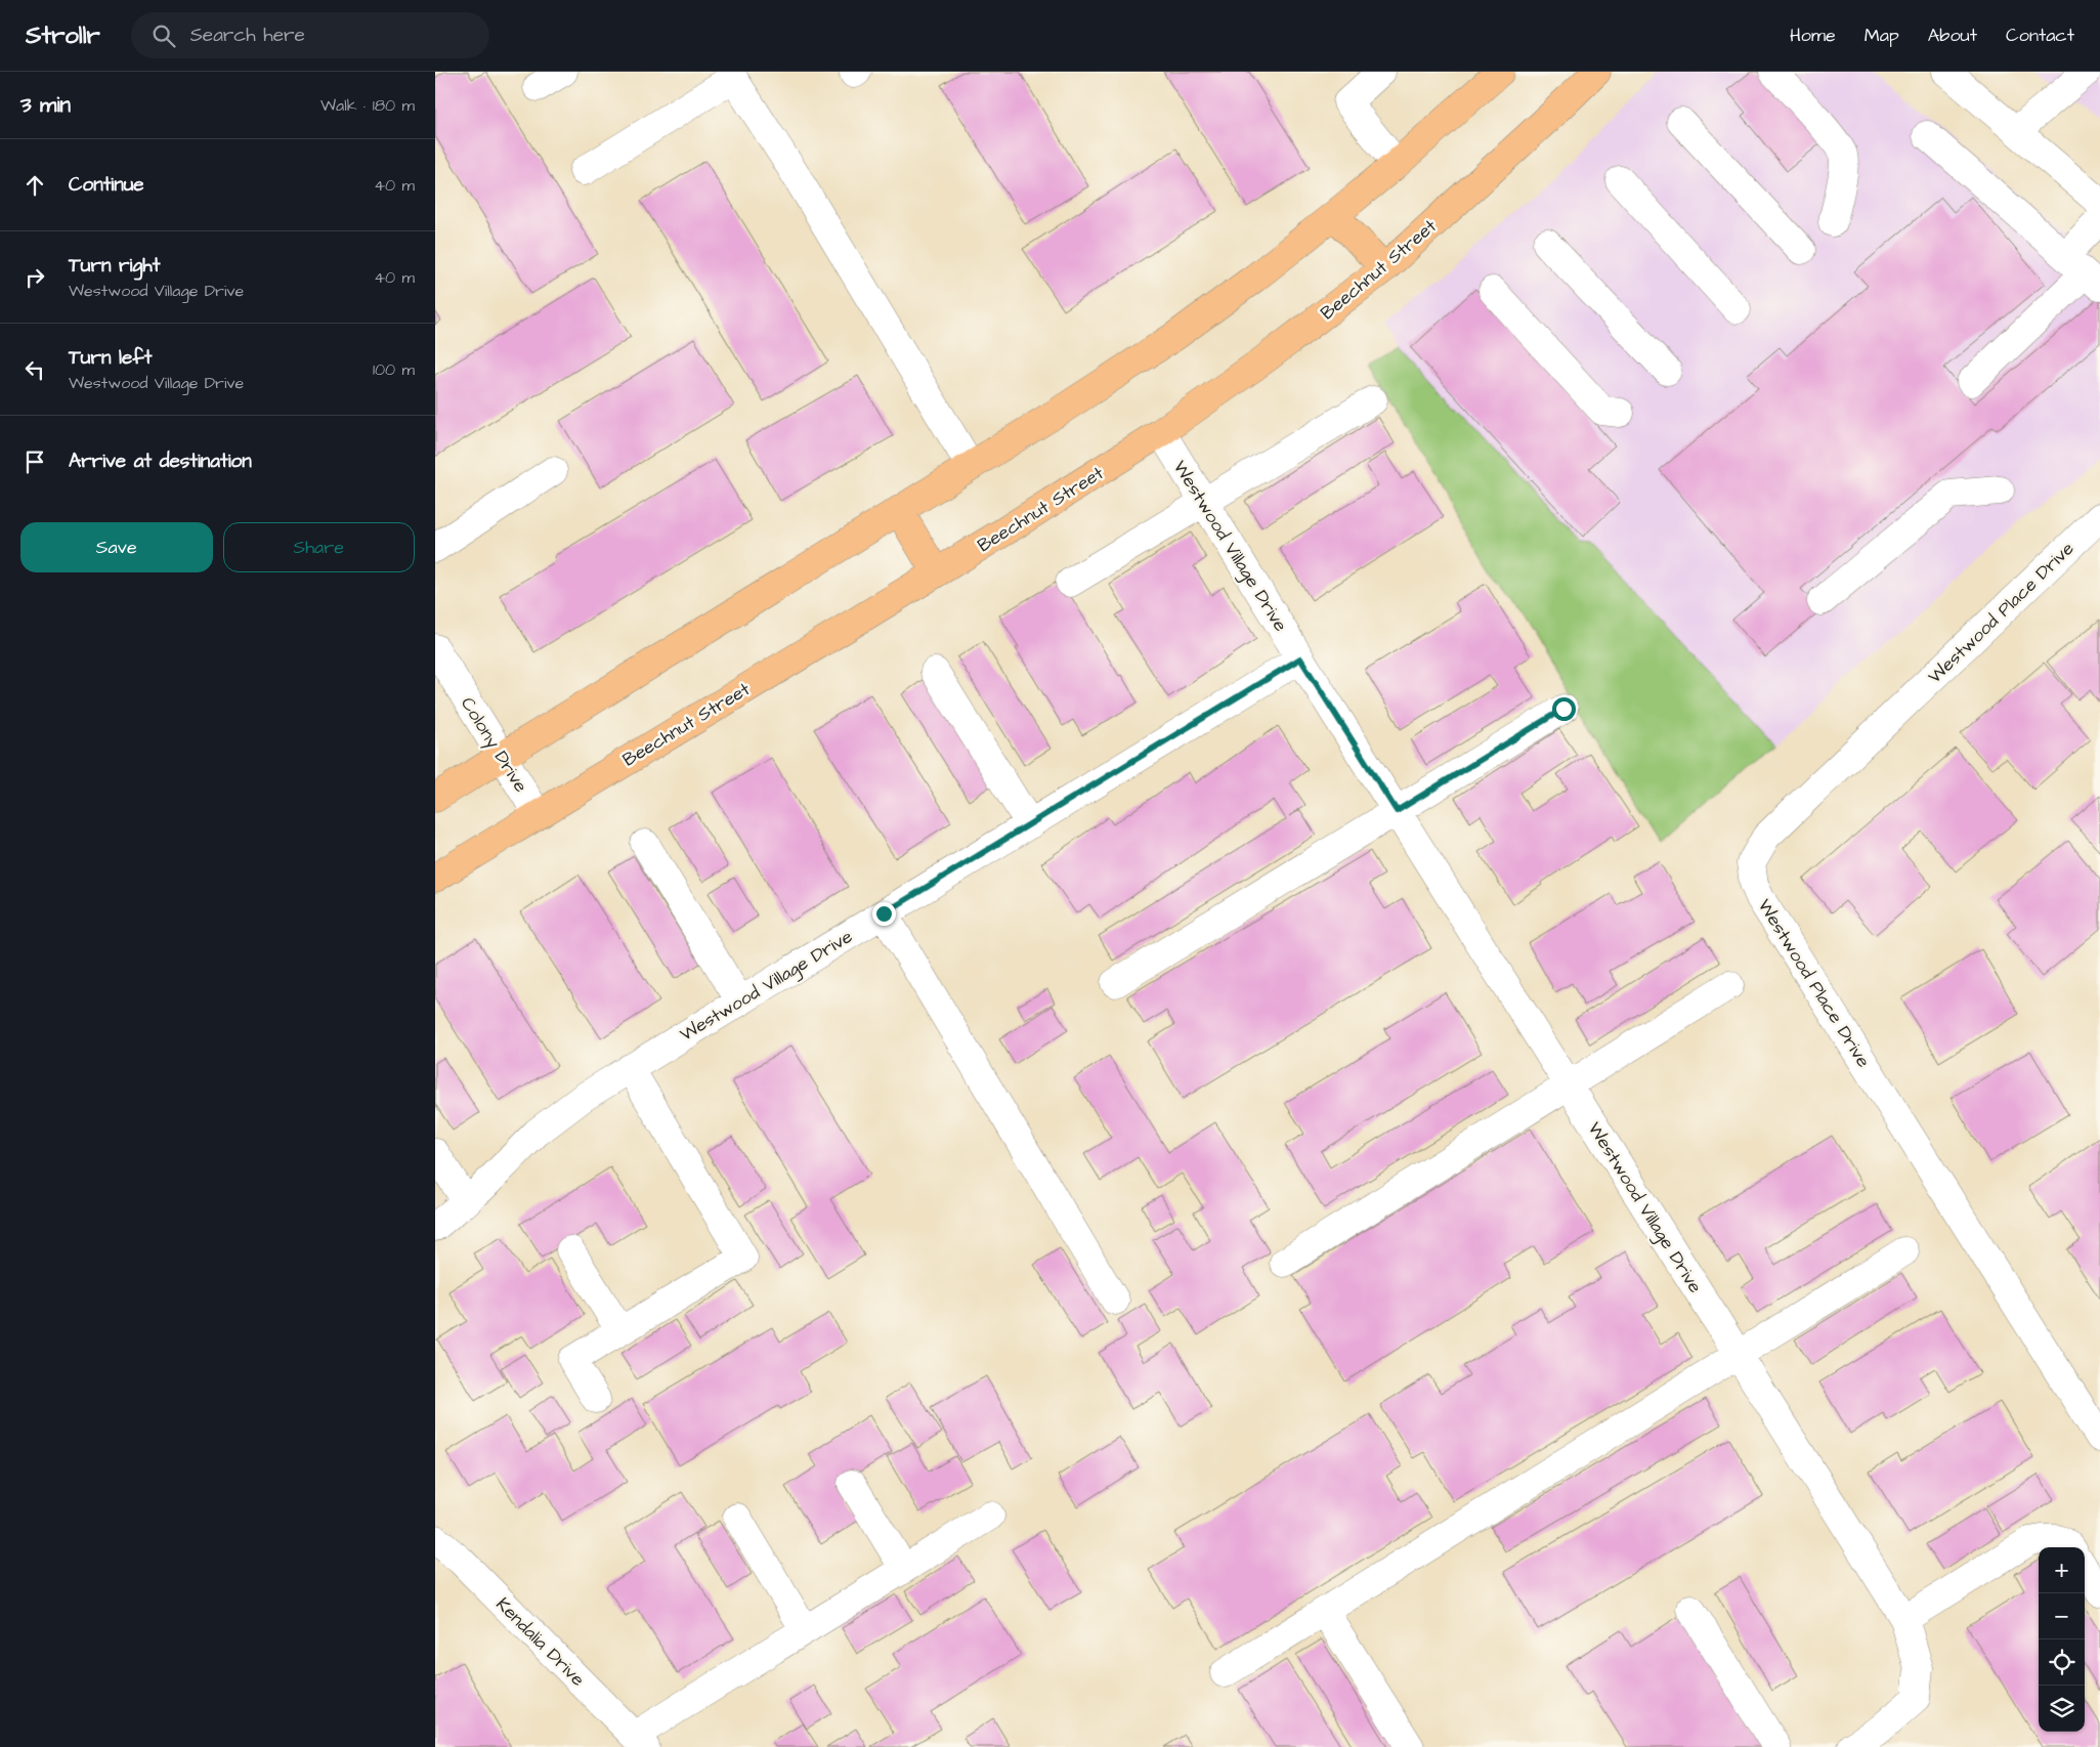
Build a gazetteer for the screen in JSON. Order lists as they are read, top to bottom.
{
  "streets": {
    "main road": ["Beechnut Street"],
    "street": [
      "Westwood Village Drive",
      "Westwood Place Drive",
      "Colony Drive",
      "Kendalia Drive"
    ]
  },
  "crossings": [
    ["Beechnut Street", "Westwood Village Drive"],
    ["Beechnut Street", "Colony Drive"]
  ],
  "page": {
    "header": "Strollr",
    "search": "Search here",
    "nav": [
      "Home",
      "Map",
      "About",
      "Contact"
    ],
    "heading": ["3 min", "Walk · 180 m"],
    "list": [
      ["Continue", "40 m"],
      ["Turn right", "Westwood Village Drive", "40 m"],
      ["Turn left", "Westwood Village Drive", "100 m"],
      "Arrive at destination"
    ],
    "buttons": ["Save", "Share"],
    "map_buttons": ["+", "−"]
  }
}
